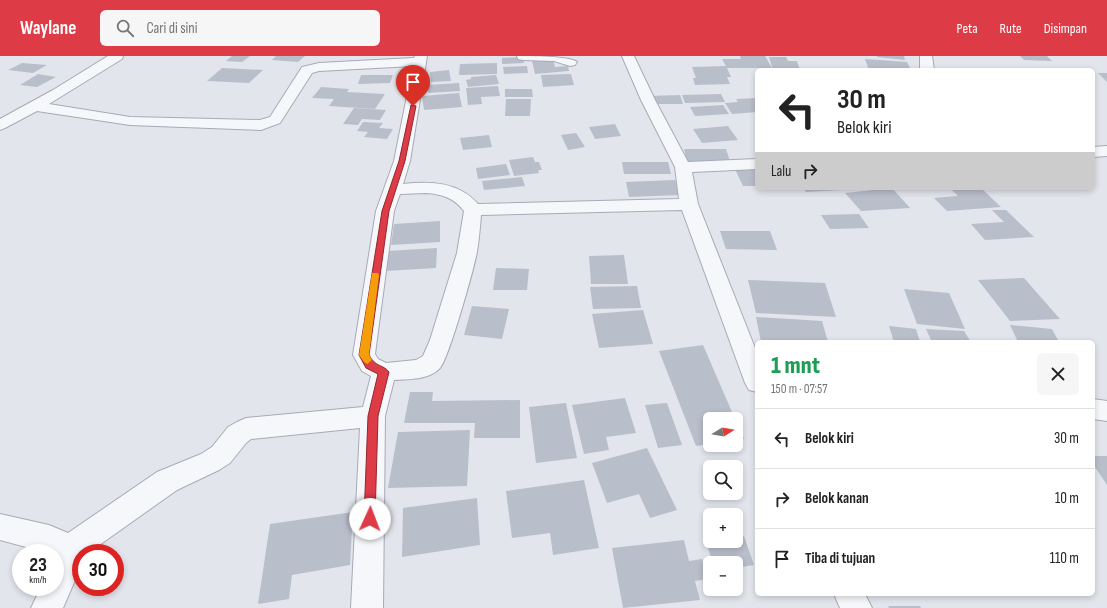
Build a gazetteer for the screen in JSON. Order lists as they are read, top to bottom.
{
  "north": "right",
  "page": {
    "header": "Waylane",
    "search": "Cari di sini",
    "nav": ["Peta", "Rute", "Disimpan"],
    "turn": ["30 m", "Belok kiri"],
    "then": "Lalu",
    "heading": ["1 mnt", "150 m · 07:57"],
    "list": [
      {
        "name": "Belok kiri",
        "value": "30 m"
      },
      {
        "name": "Belok kanan",
        "value": "10 m"
      },
      {
        "name": "Tiba di tujuan",
        "value": "110 m"
      }
    ],
    "map_buttons": ["+", "−"],
    "speed": "23 km/h",
    "limit": "30"
  }
}
